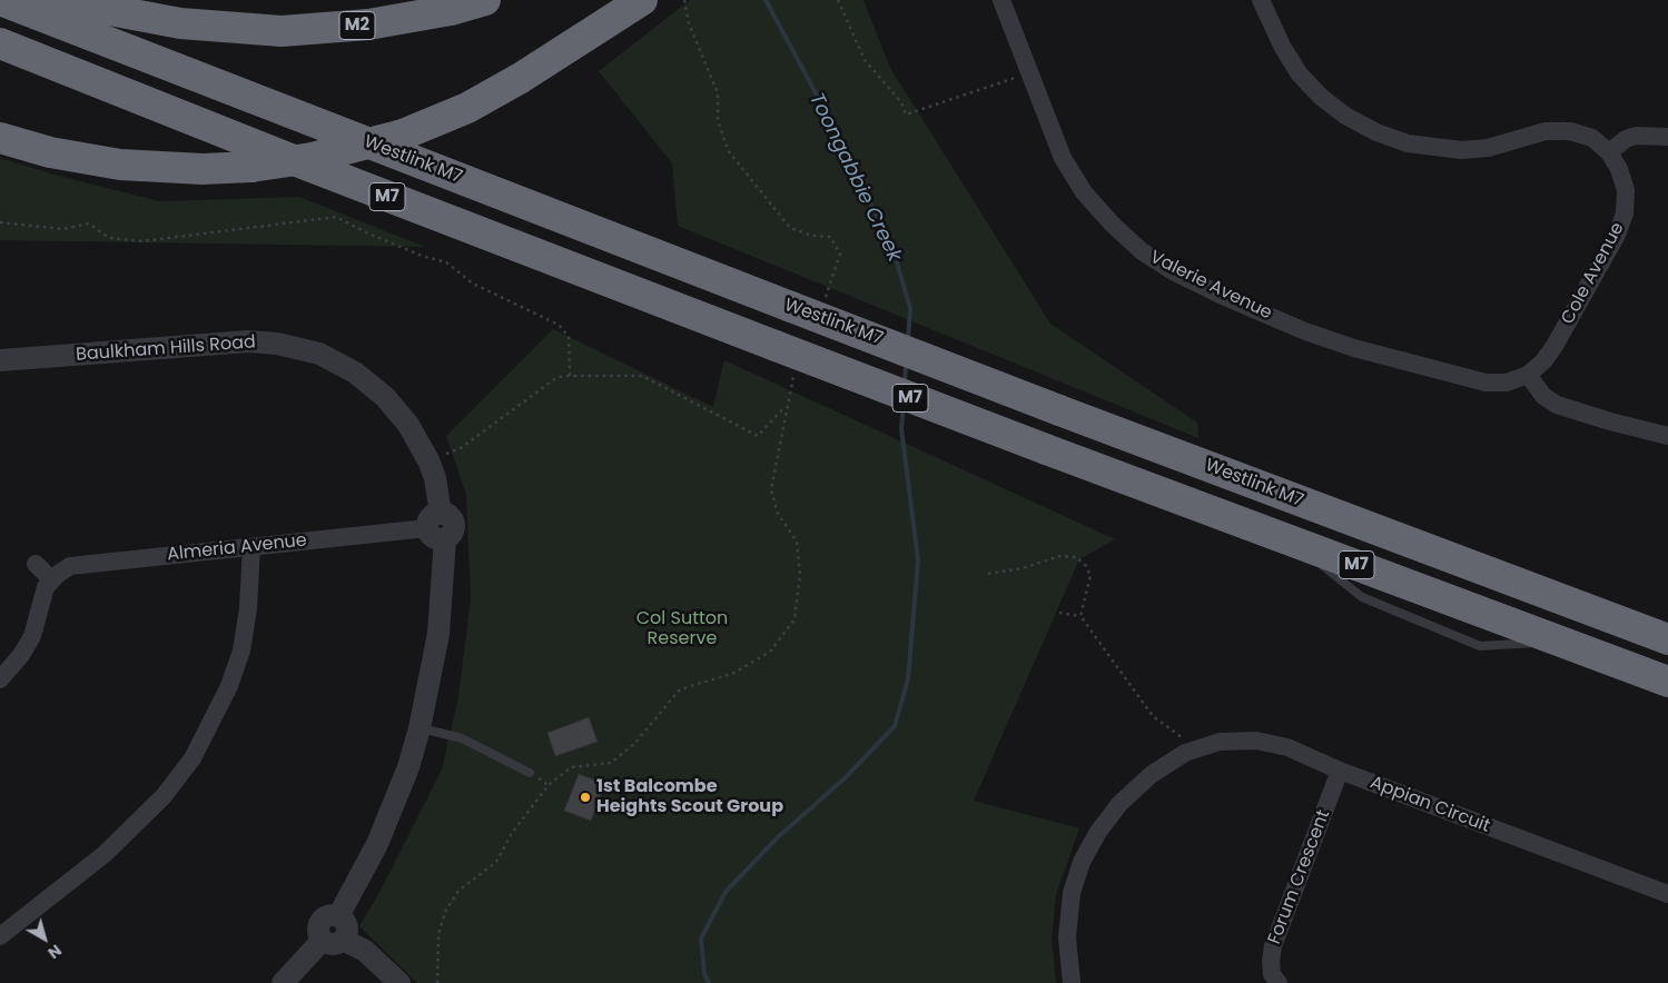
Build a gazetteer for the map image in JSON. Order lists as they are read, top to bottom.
{
  "streets": {
    "highway": ["M2", "Westlink M7", "M7"],
    "street": [
      "Cole Avenue",
      "Valerie Avenue",
      "Baulkham Hills Road",
      "Almeria Avenue",
      "Appian Circuit",
      "Forum Crescent"
    ]
  },
  "crossings": [
    ["Cole Avenue", "Valerie Avenue"],
    ["Baulkham Hills Road", "Almeria Avenue"],
    ["Appian Circuit", "Forum Crescent"]
  ],
  "water": ["Toongabbie Creek"],
  "parks": ["Col Sutton Reserve"],
  "places": ["1st Balcombe Heights Scout Group"],
  "north": "bottom right"
}
